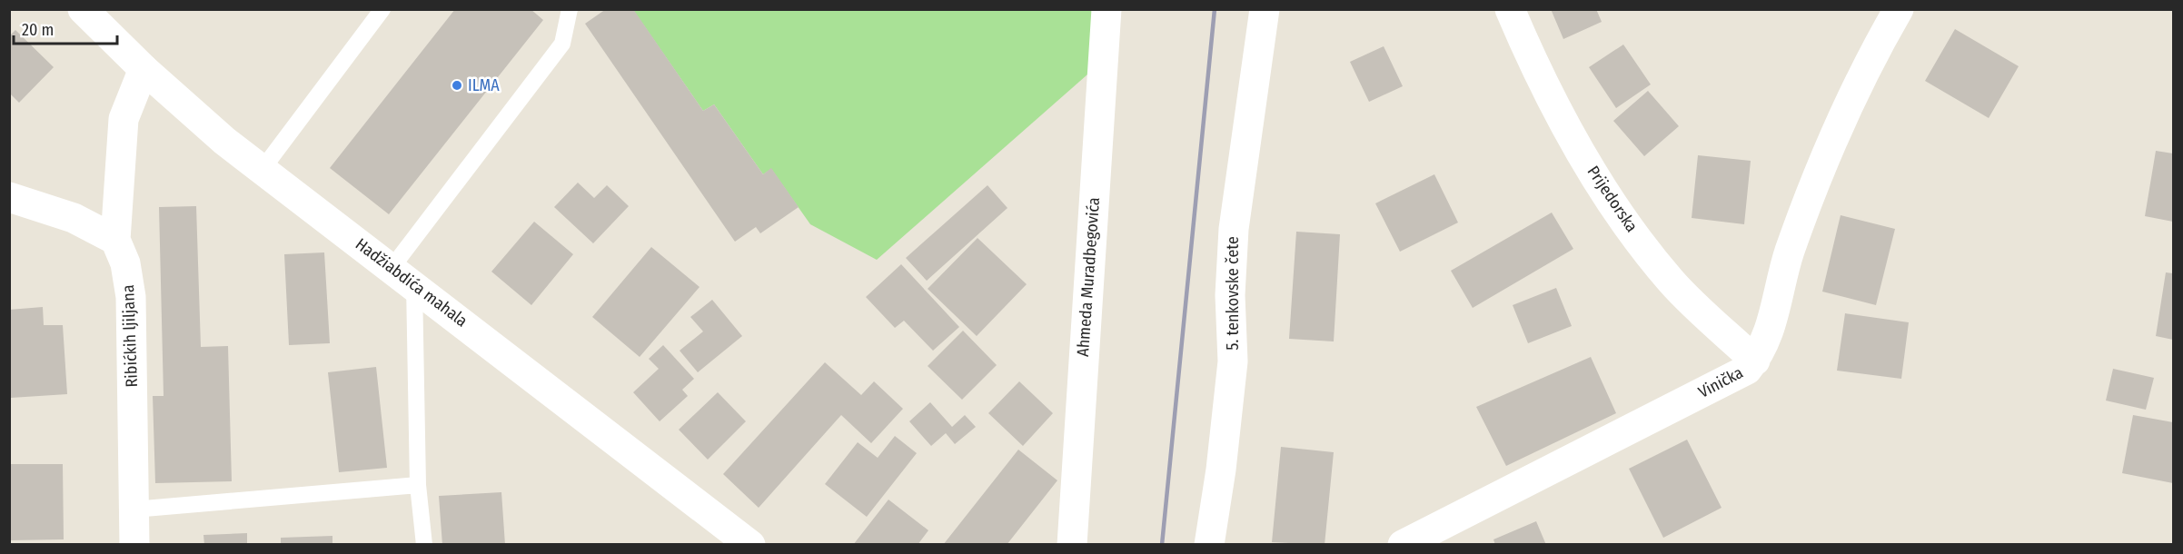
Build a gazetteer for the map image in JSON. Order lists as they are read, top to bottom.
{
  "streets": {
    "street": [
      "Prijedorska",
      "Ahmeda Muradbegovića",
      "Hadžiabdića mahala",
      "5. tenkovske čete",
      "Ribićkih ljiljana",
      "Vinička"
    ]
  },
  "crossings": [
    ["Prijedorska", "Vinička"],
    ["Hadžiabdića mahala", "Ribićkih ljiljana"]
  ],
  "places": ["ILMA"],
  "scale_bar": "20 m"
}
